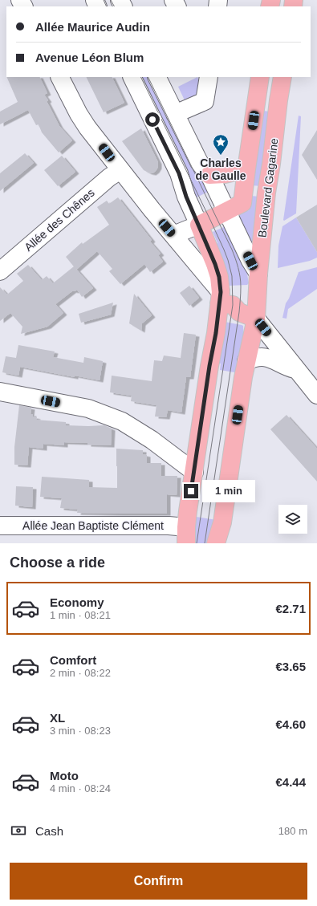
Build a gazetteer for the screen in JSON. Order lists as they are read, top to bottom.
{
  "streets": {
    "main road": ["Boulevard Gagarine"],
    "street": ["Allée des Chênes", "Allée Jean Baptiste Clément"]
  },
  "places": {
    "place": ["Charles de Gaulle"]
  },
  "page": {
    "banner": ["Allée Maurice Audin", "Avenue Léon Blum"],
    "bubble": "1 min",
    "heading": "Choose a ride",
    "list": [
      {
        "name": "Economy",
        "note": "1 min · 08:21",
        "value": "€2.71"
      },
      {
        "name": "Comfort",
        "note": "2 min · 08:22",
        "value": "€3.65"
      },
      {
        "name": "XL",
        "note": "3 min · 08:23",
        "value": "€4.60"
      },
      {
        "name": "Moto",
        "note": "4 min · 08:24",
        "value": "€4.44"
      }
    ],
    "pay": ["Cash", "180 m"],
    "buttons": "Confirm"
  }
}
